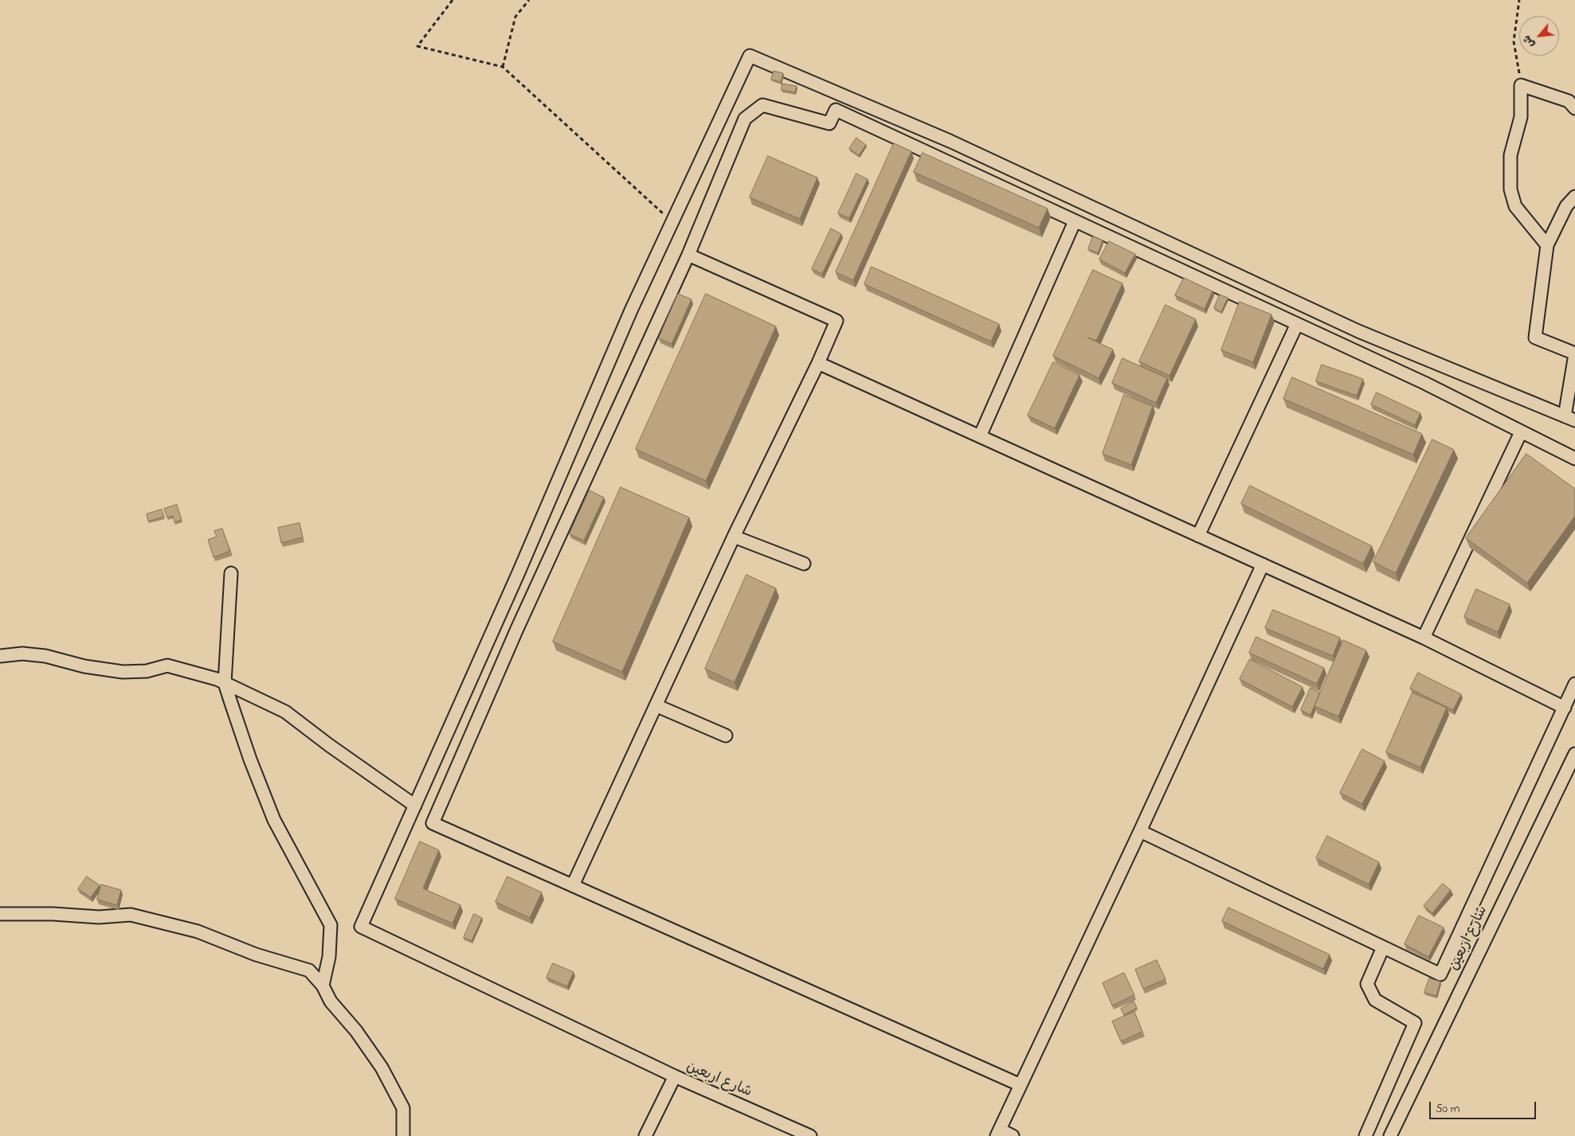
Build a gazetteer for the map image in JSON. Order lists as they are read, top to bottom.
{
  "streets": {
    "street": ["شارع اربعين"]
  },
  "scale_bar": "50 m",
  "north": "bottom left"
}
